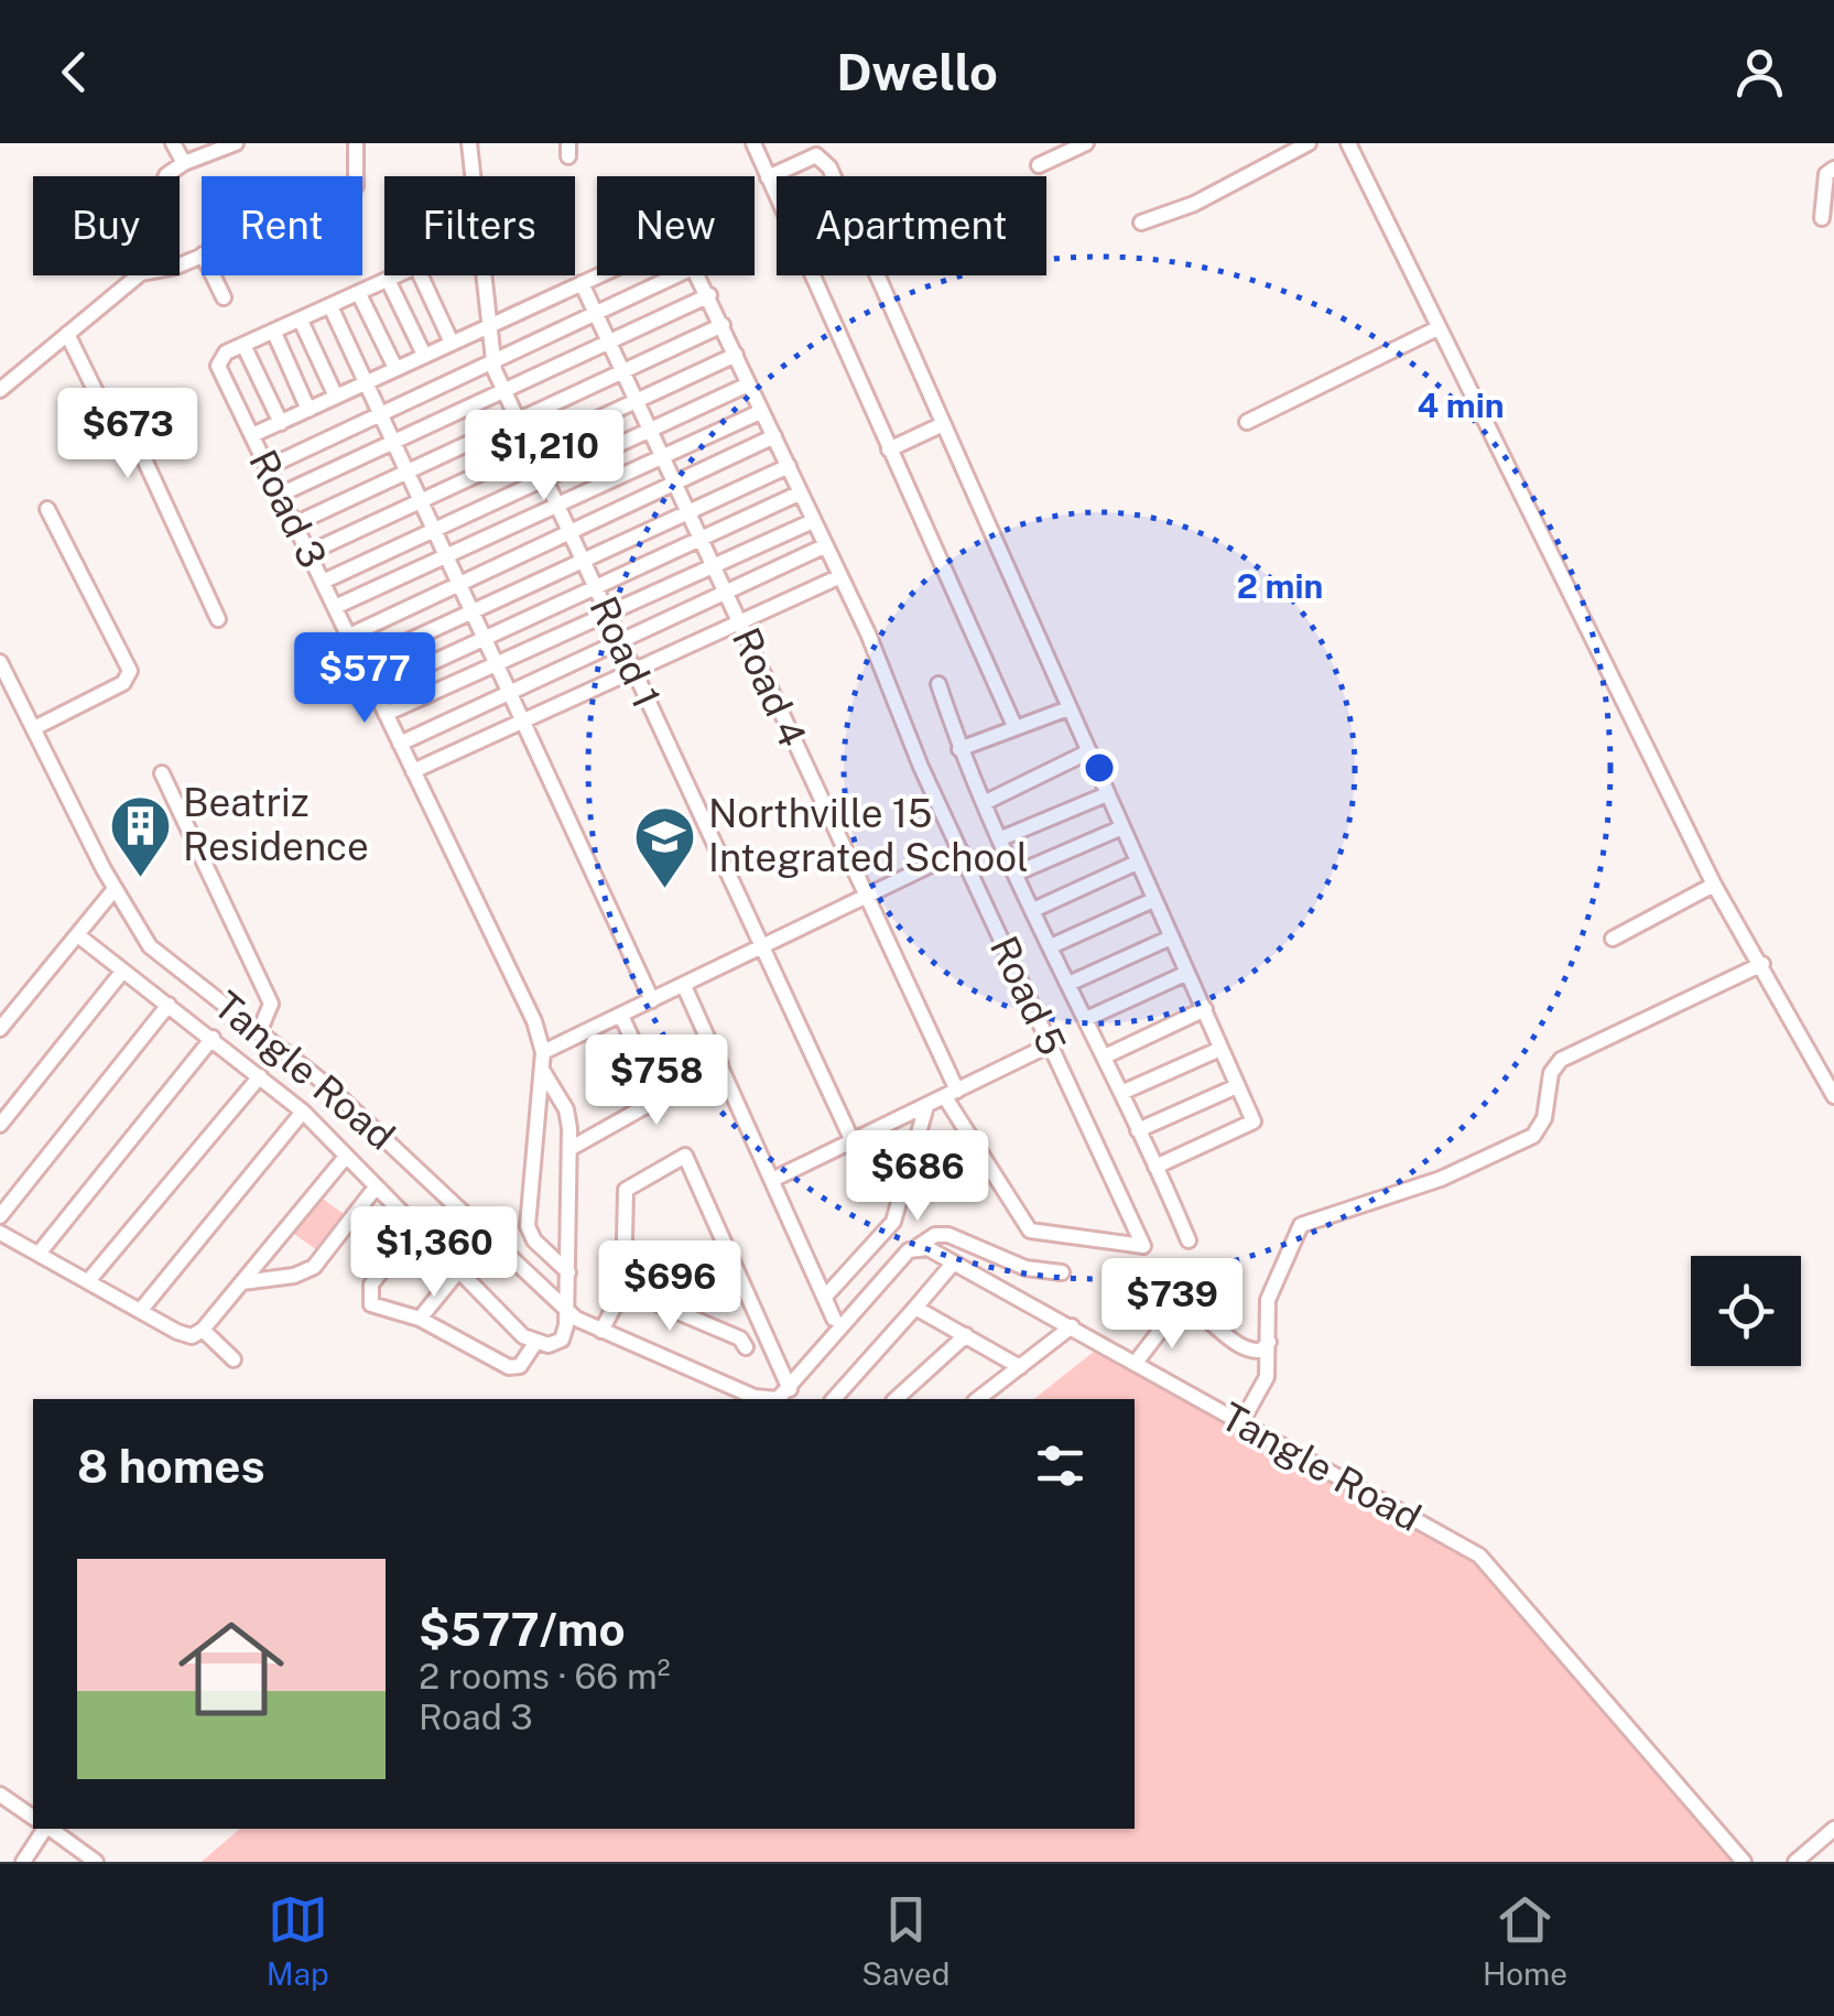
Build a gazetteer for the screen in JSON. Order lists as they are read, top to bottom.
{
  "streets": {
    "street": [
      "Road 3",
      "Road 1",
      "Road 4",
      "Road 5",
      "Tangle Road"
    ]
  },
  "crossings": [
    ["Road 4", "Road 5"]
  ],
  "places": {
    "building": ["Beatriz Residence"],
    "school or university": ["Northville 15 Integrated School"]
  },
  "page": {
    "header": "Dwello",
    "chip": [
      "Buy",
      "Rent",
      "Filters",
      "New",
      "Apartment"
    ],
    "price": [
      "$673",
      "$1,210",
      "$577",
      "$758",
      "$686",
      "$1,360",
      "$696",
      "$739"
    ],
    "heading": "8 homes",
    "list": [
      {
        "name": "$577/mo",
        "note": "2 rooms · 66 m² · Road 3"
      }
    ],
    "tabs": ["Map", "Saved", "Home"]
  },
  "rings": ["4 min", "2 min"]
}
